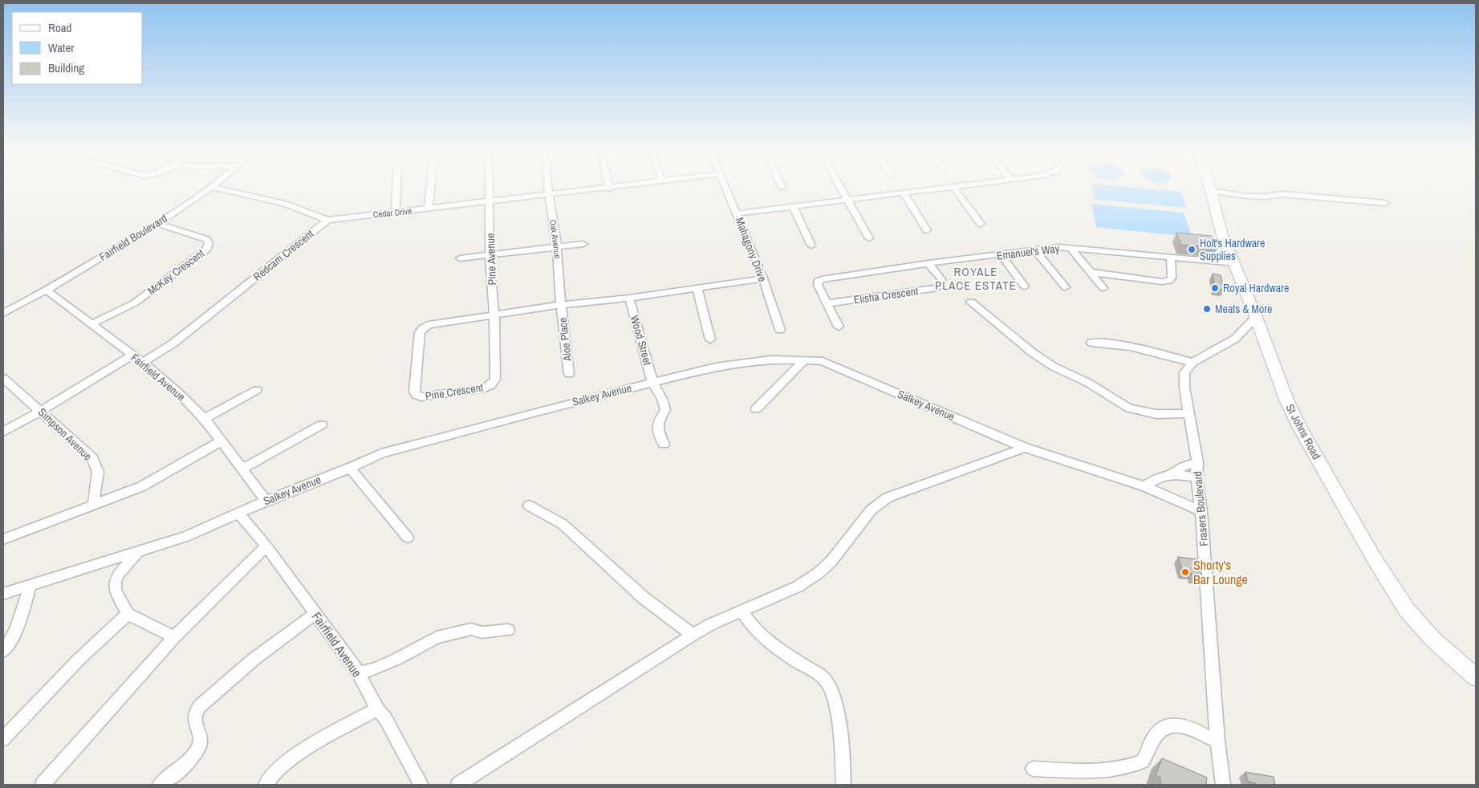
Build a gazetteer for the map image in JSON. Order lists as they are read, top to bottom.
{
  "streets": {
    "main road": ["St Johns Road"],
    "street": [
      "Cedar Drive",
      "Fairfield Boulevard",
      "Oak Avenue",
      "Mahagony Drive",
      "Emanuel's Way",
      "Redcam Crescent",
      "Pine Avenue",
      "McKay Crescent",
      "Elisha Crescent",
      "Aloe Place",
      "Wood Street",
      "Fairfield Avenue",
      "Pine Crescent",
      "Salkey Avenue",
      "Simpson Avenue",
      "Frasers Boulevard"
    ]
  },
  "crossings": [
    ["Cedar Drive", "Oak Avenue"],
    ["Cedar Drive", "Redcam Crescent"],
    ["Cedar Drive", "Pine Avenue"],
    ["Fairfield Boulevard", "Redcam Crescent"],
    ["Fairfield Boulevard", "McKay Crescent"],
    ["Fairfield Boulevard", "Fairfield Avenue"],
    ["Oak Avenue", "Aloe Place"],
    ["Emanuel's Way", "Elisha Crescent"],
    ["Emanuel's Way", "St Johns Road"],
    ["Redcam Crescent", "Fairfield Avenue"],
    ["Pine Avenue", "Pine Crescent"],
    ["McKay Crescent", "Fairfield Avenue"],
    ["Wood Street", "Salkey Avenue"],
    ["Fairfield Avenue", "Salkey Avenue"],
    ["Salkey Avenue", "Frasers Boulevard"]
  ],
  "districts": ["ROYALE PLACE ESTATE"],
  "places": [
    "Holt's Hardware Supplies",
    "Royal Hardware",
    "Meats & More",
    "Shorty's Bar Lounge"
  ],
  "legend": ["Road", "Water", "Building"]
}
